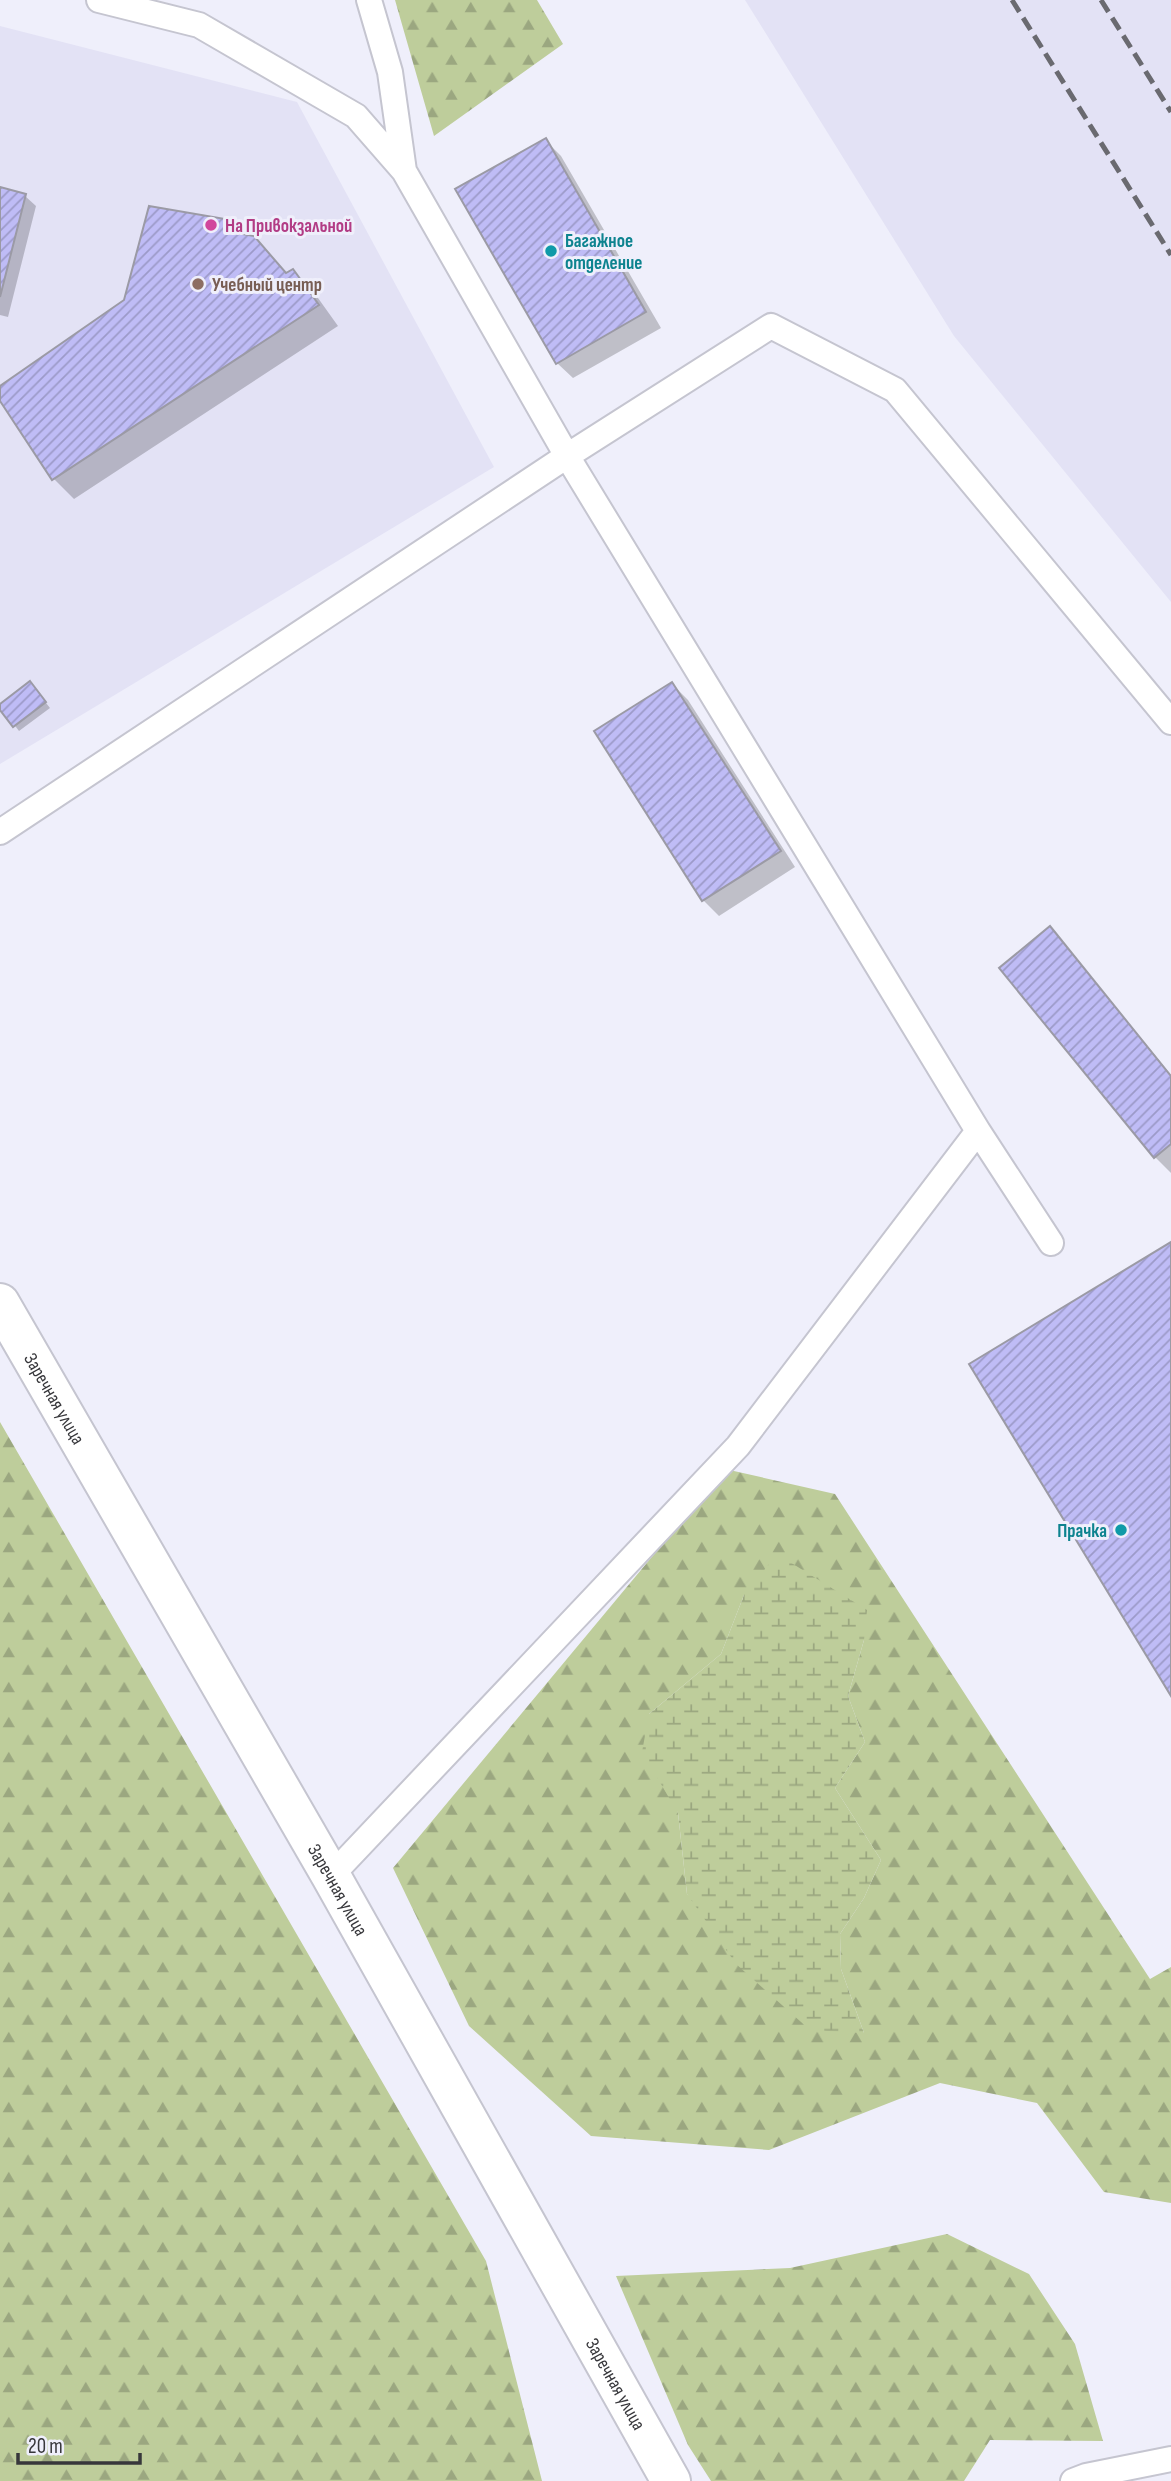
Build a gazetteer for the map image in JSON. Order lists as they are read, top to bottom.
{
  "streets": {
    "street": ["Заречная улица"]
  },
  "places": [
    "На Привокзальной",
    "Багажное отделение",
    "Учебный центр",
    "Прачка"
  ],
  "scale_bar": "20 m"
}
